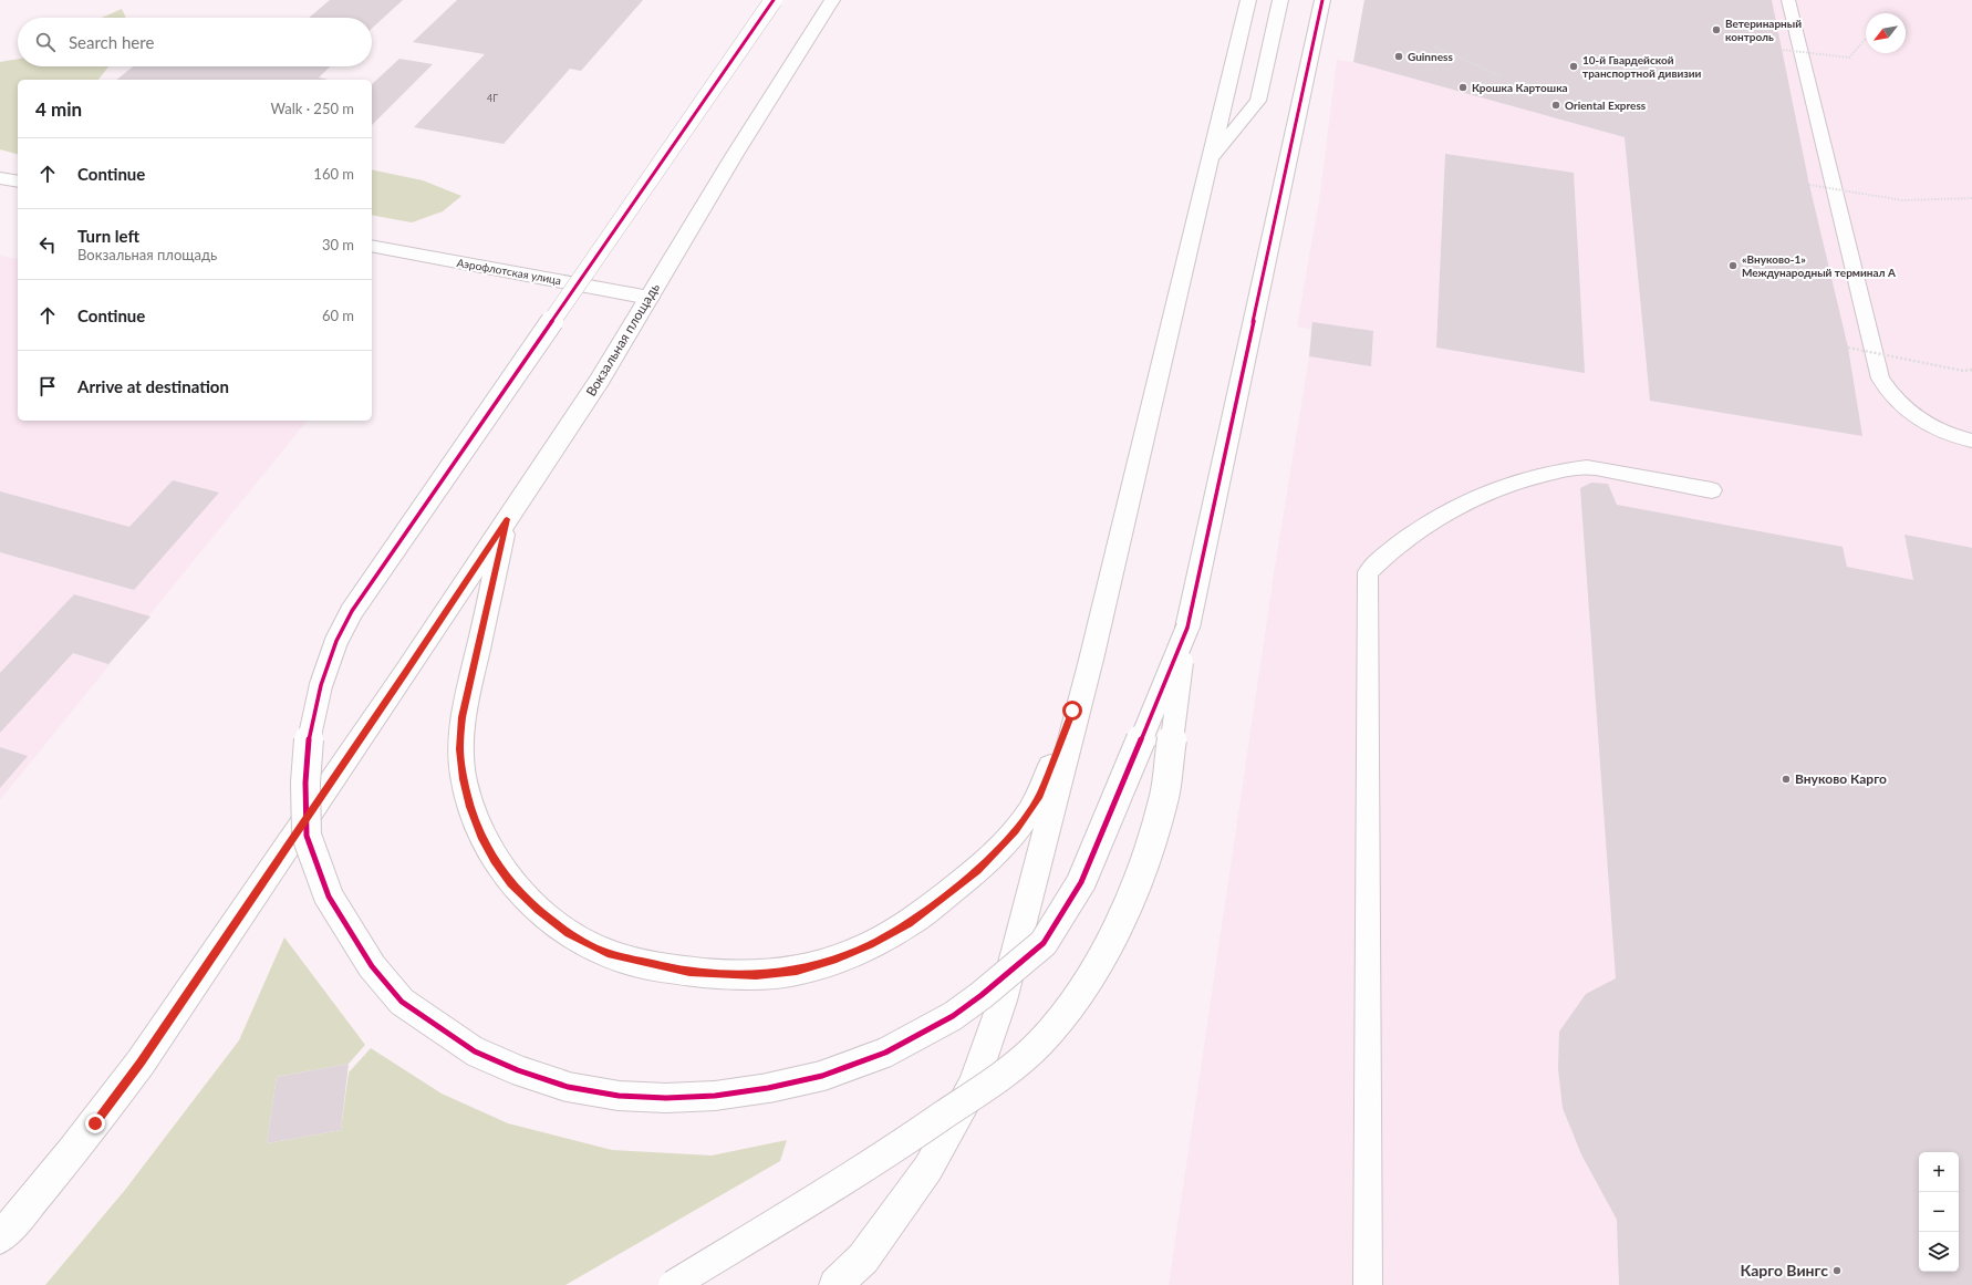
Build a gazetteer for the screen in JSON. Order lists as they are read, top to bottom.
{
  "streets": {
    "main road": ["Аэрофлотская улица", "Вокзальная площадь"]
  },
  "crossings": [
    ["Аэрофлотская улица", "Вокзальная площадь"]
  ],
  "places": [
    "Ветеринарный контроль",
    "Guinness",
    "10-й Гвардейской транспортной дивизии",
    "Крошка Картошка",
    "Oriental Express",
    "«Внуково-1» Международный терминал А",
    "Внуково Карго",
    "Карго Вингс"
  ],
  "house_numbers": ["4Г"],
  "north": "bottom left",
  "page": {
    "search": "Search here",
    "heading": ["4 min", "Walk · 250 m"],
    "list": [
      ["Continue", "160 m"],
      ["Turn left", "Вокзальная площадь", "30 m"],
      ["Continue", "60 m"],
      "Arrive at destination"
    ],
    "map_buttons": ["+", "−"]
  }
}
